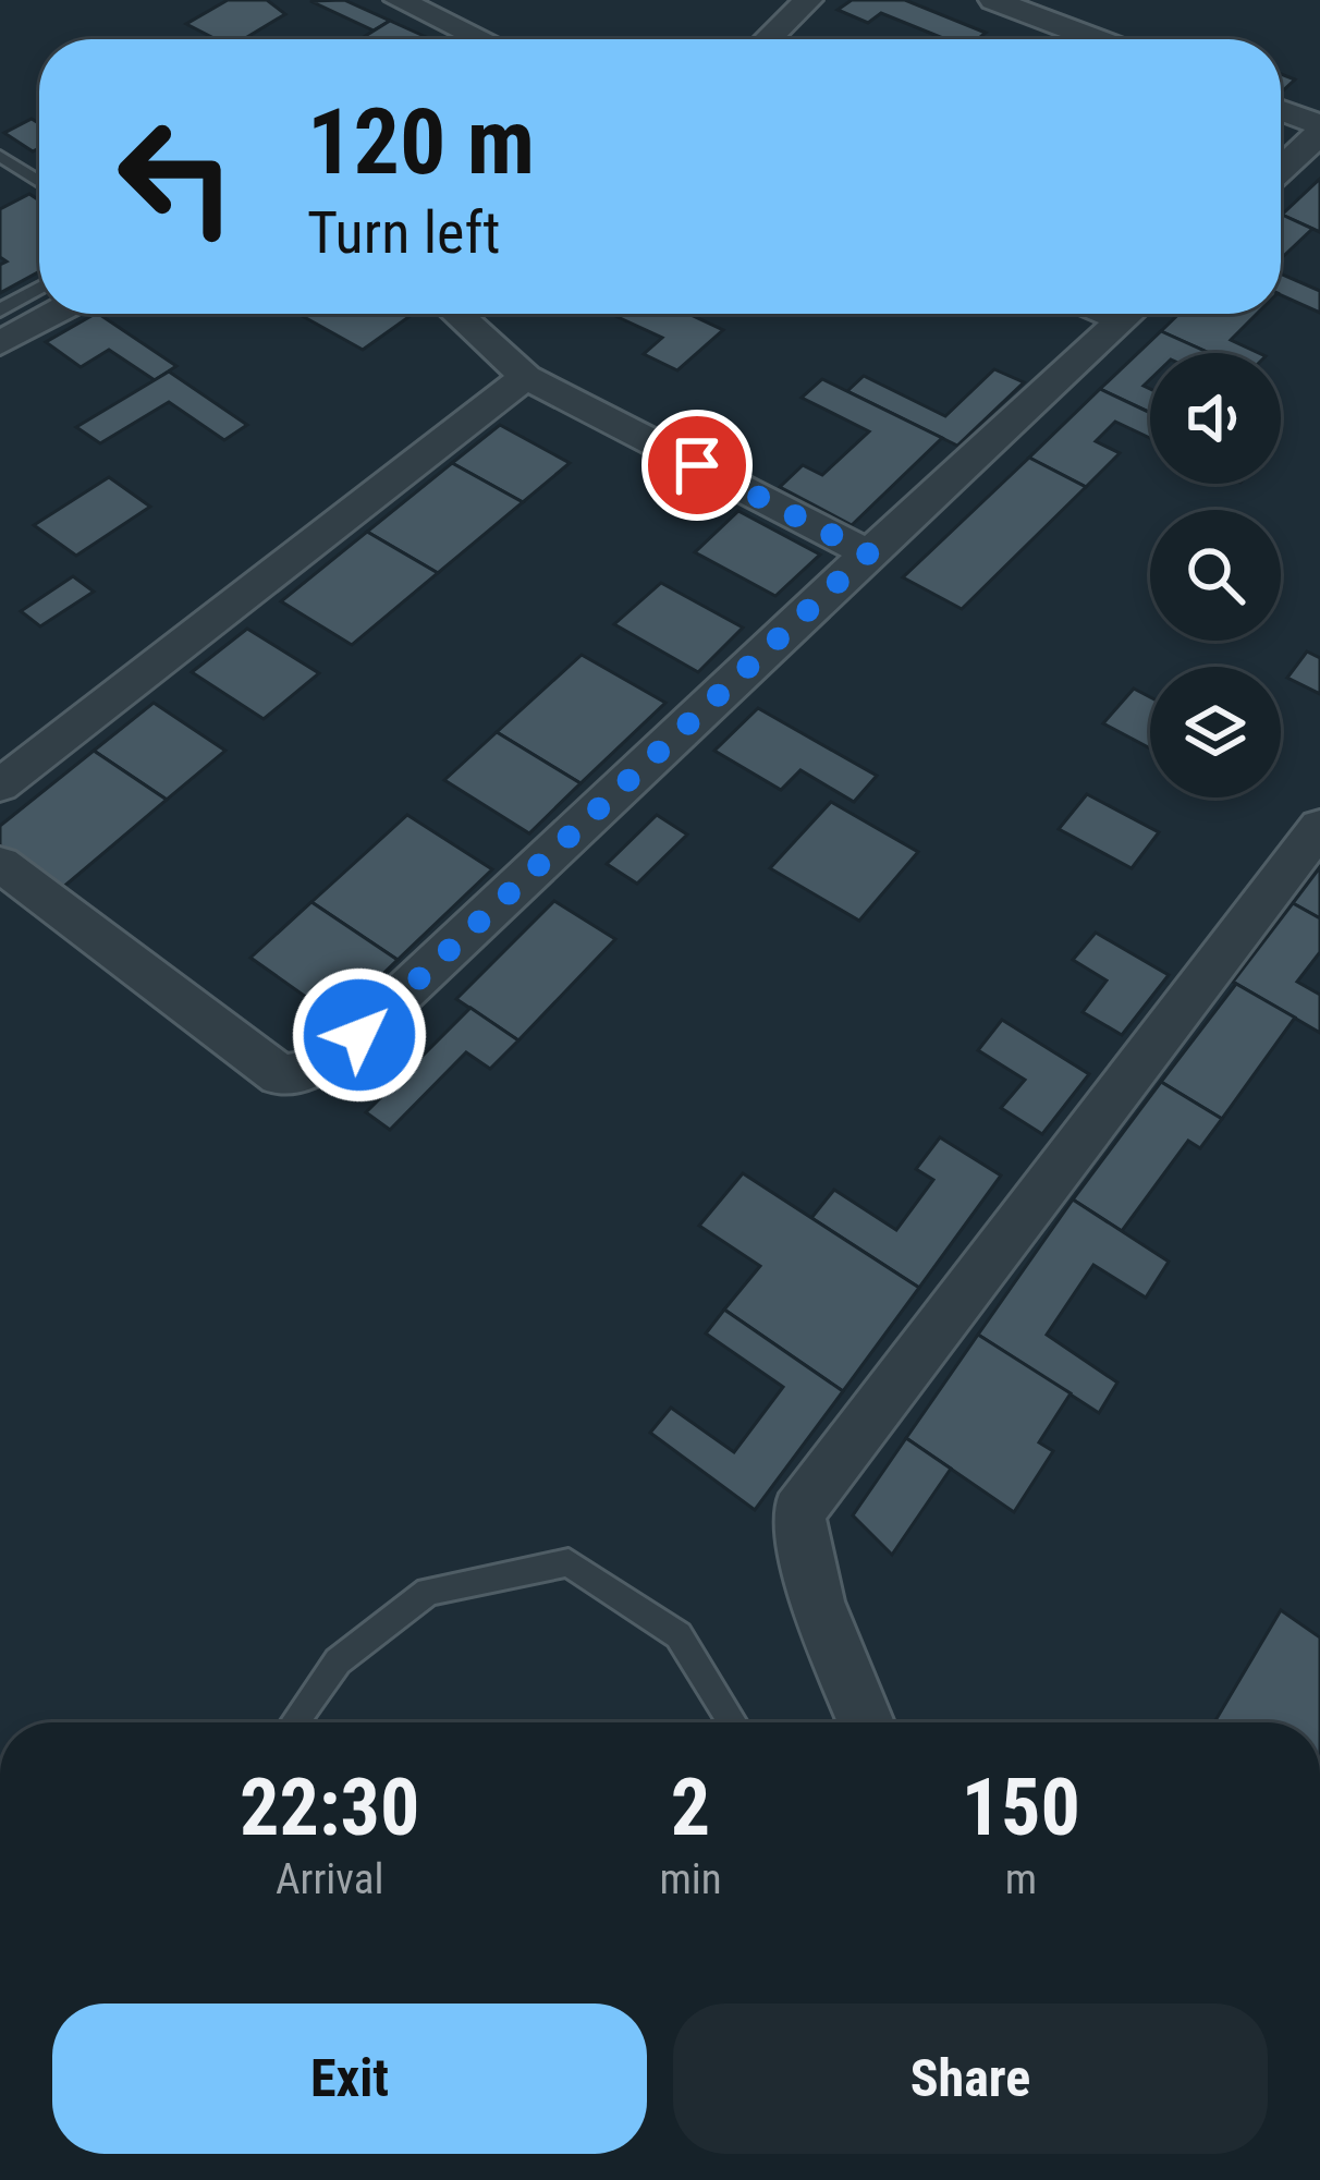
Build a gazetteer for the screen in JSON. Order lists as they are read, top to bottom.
{
  "page": {
    "turn": ["120 m", "Turn left"],
    "eta": [
      "22:30",
      "Arrival",
      "2",
      "min",
      "150",
      "m"
    ],
    "buttons": ["Exit", "Share"]
  }
}
